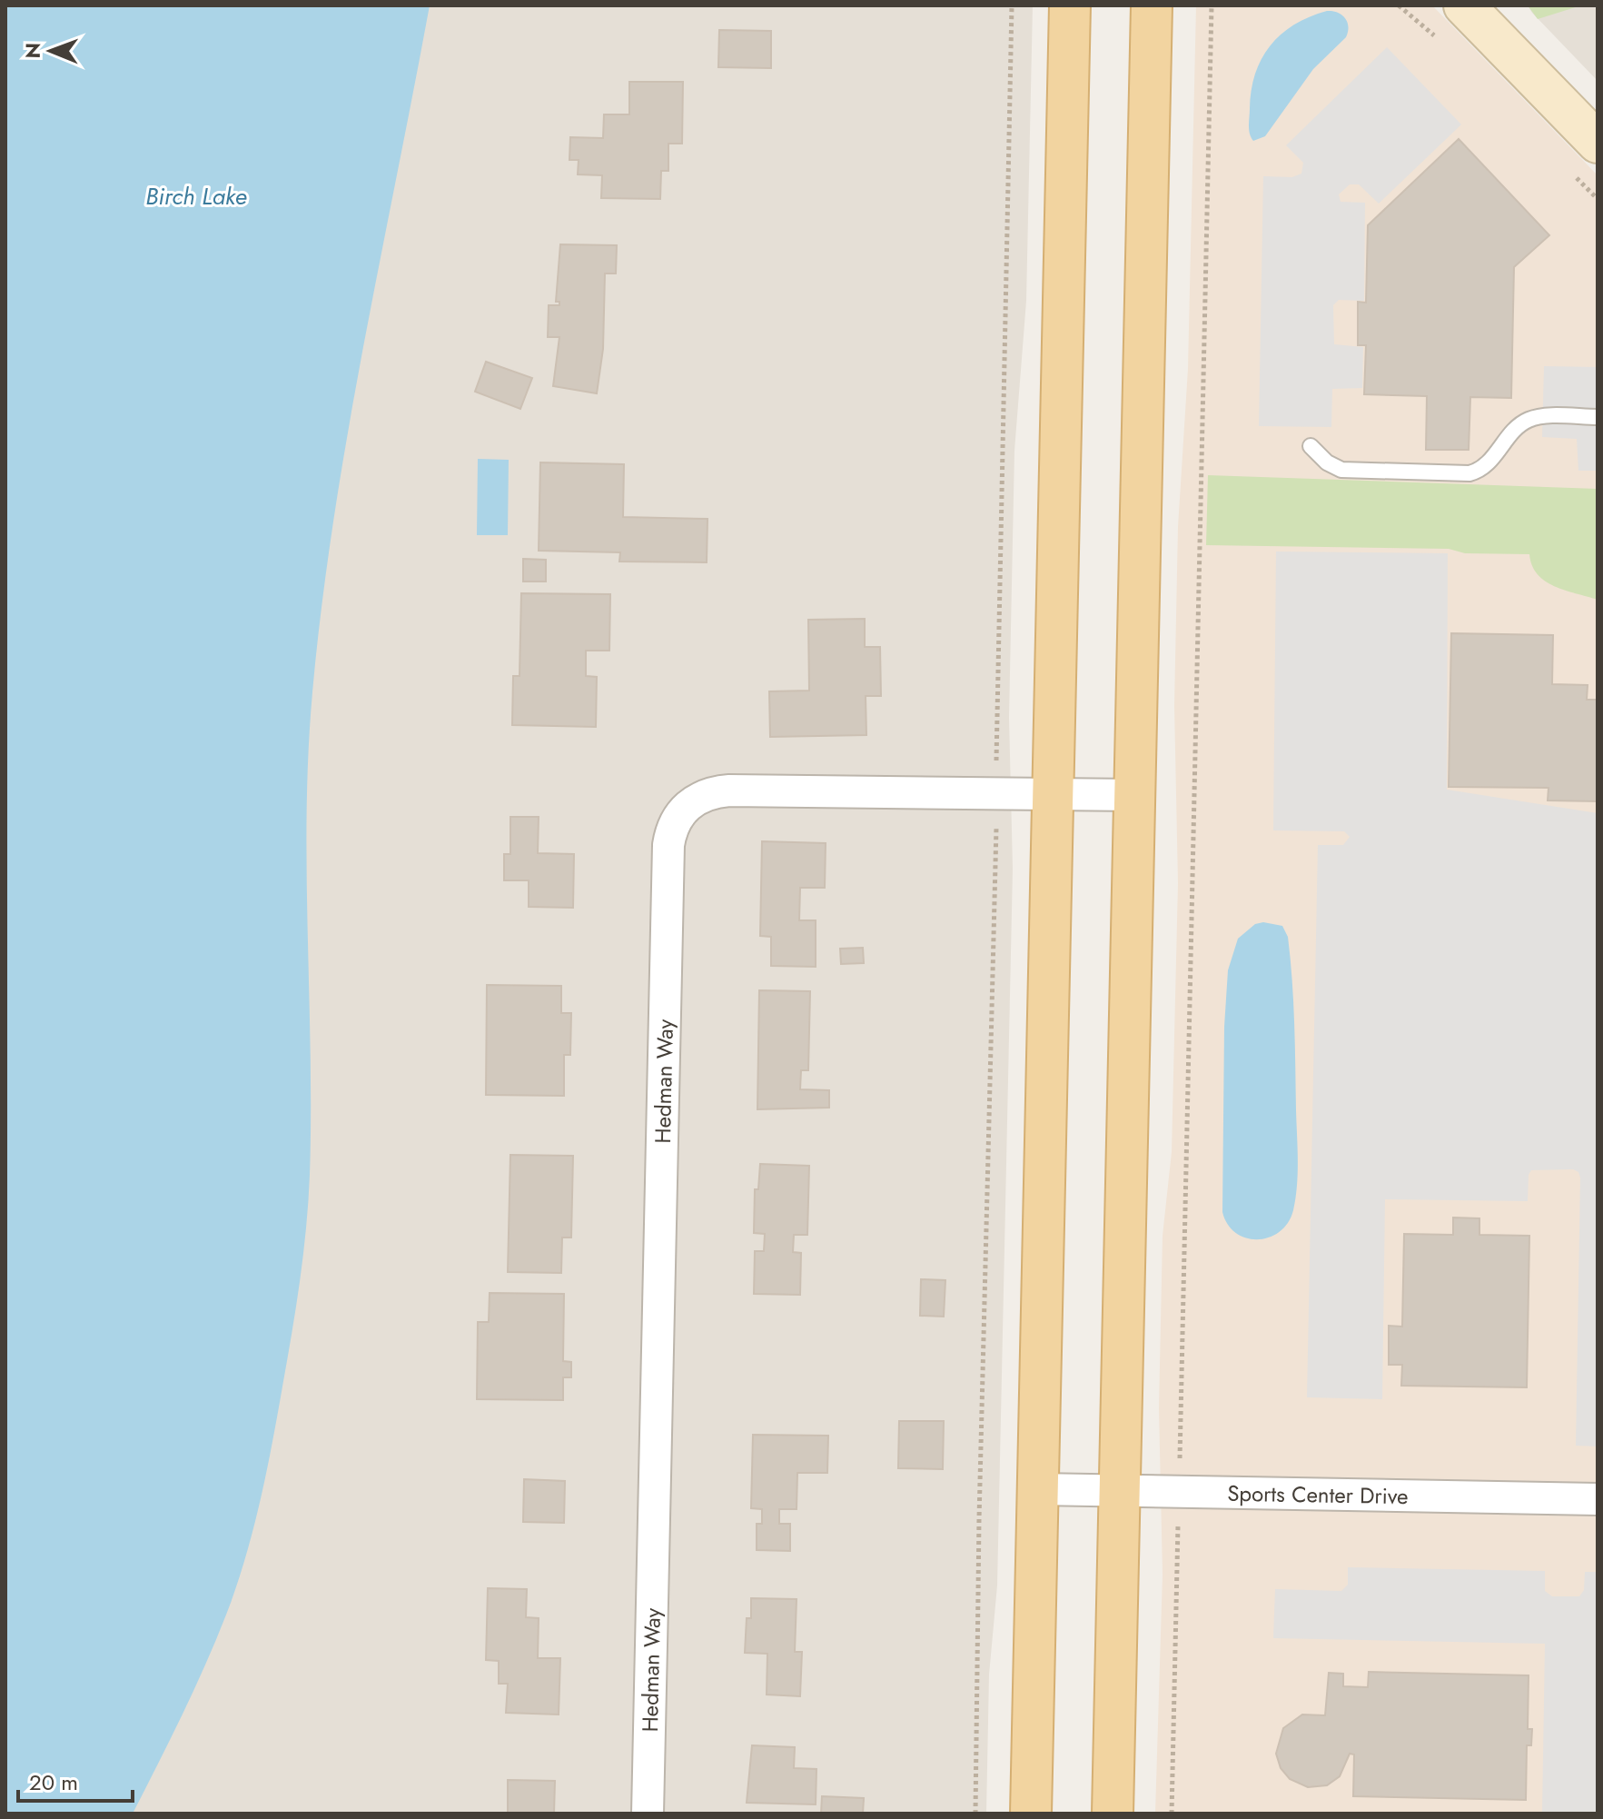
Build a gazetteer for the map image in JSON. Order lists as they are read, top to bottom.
{
  "streets": {
    "street": ["Hedman Way", "Sports Center Drive"]
  },
  "water": ["Birch Lake"],
  "scale_bar": "20 m",
  "north": "left"
}
